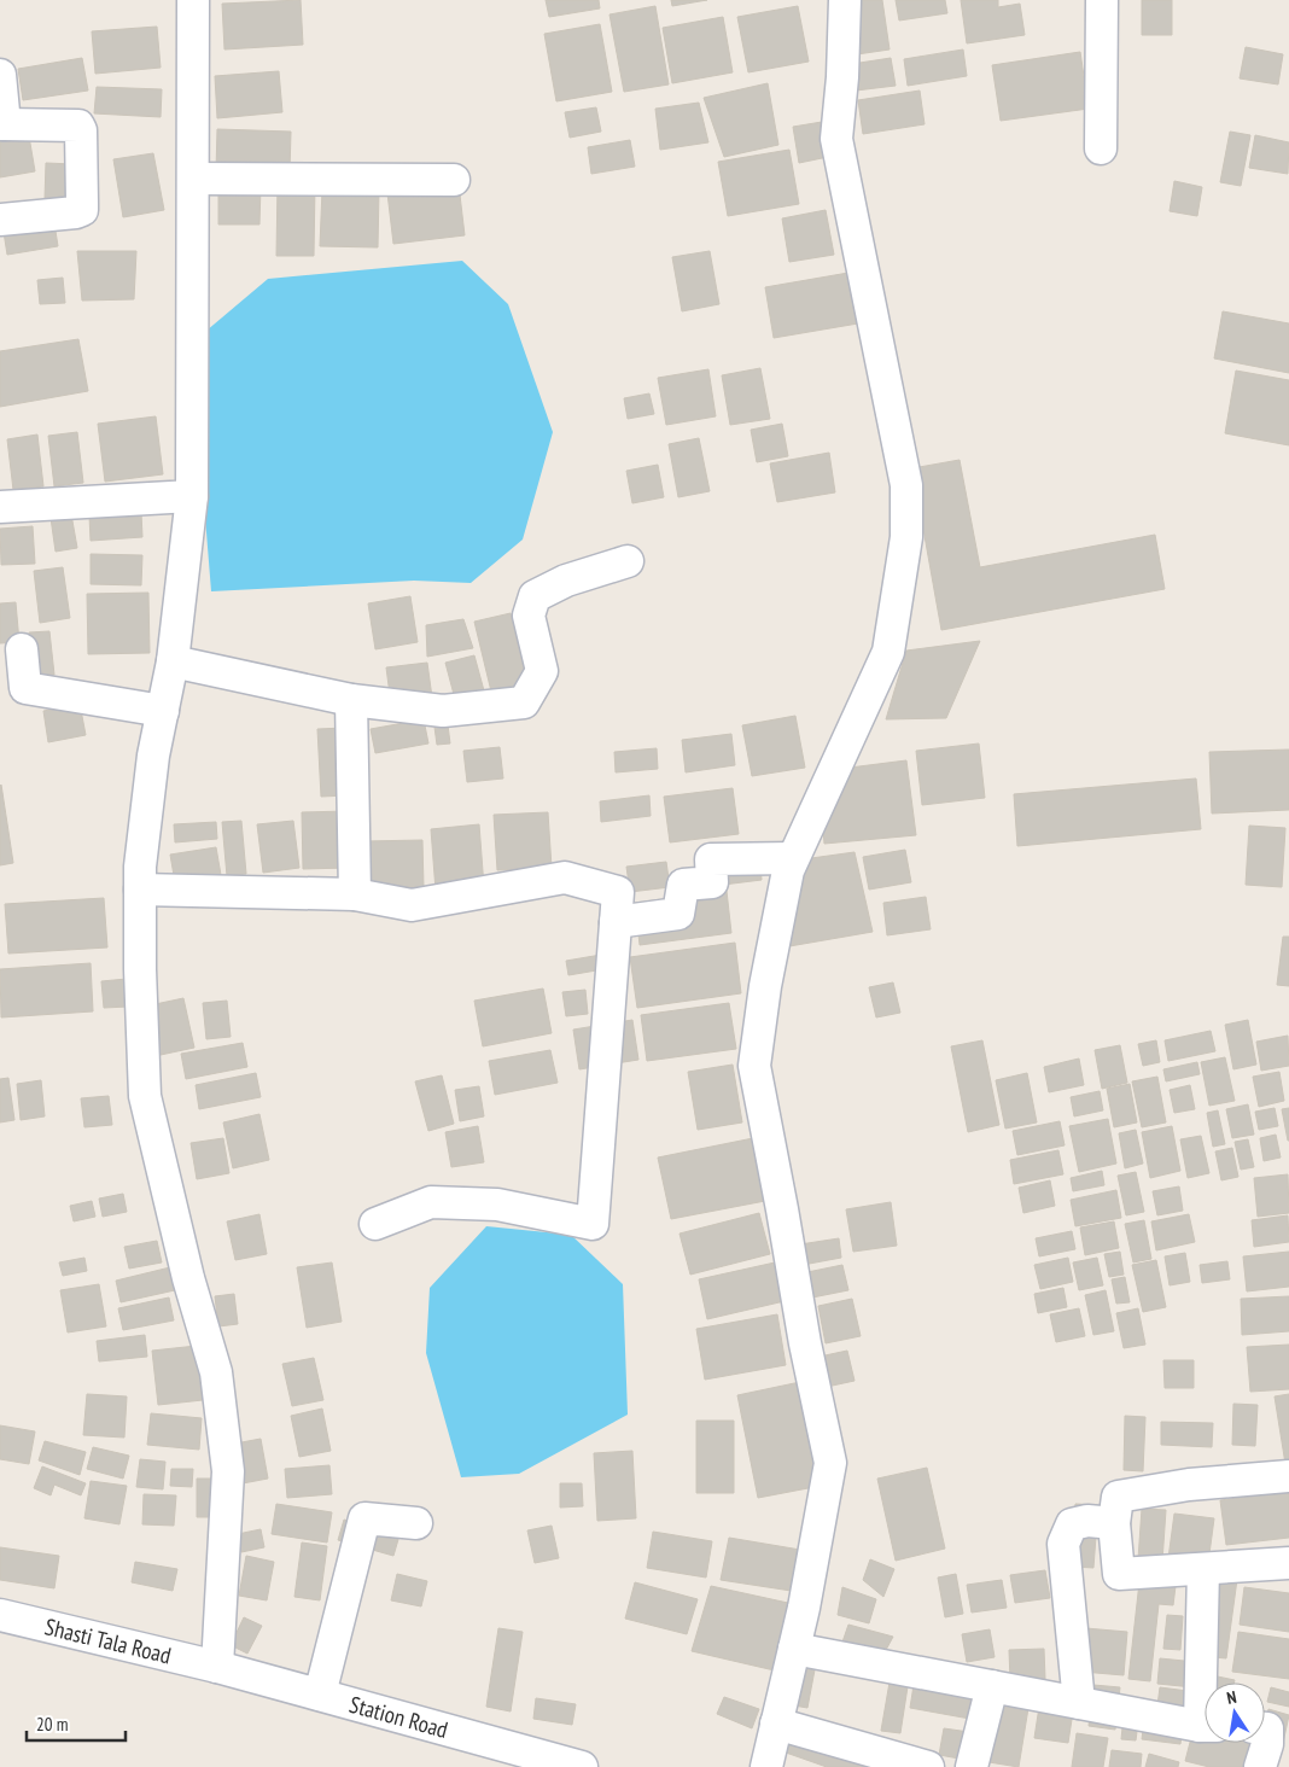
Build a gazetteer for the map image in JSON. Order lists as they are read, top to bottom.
{
  "streets": {
    "street": ["Shasti Tala Road", "Station Road"]
  },
  "crossings": [
    ["Shasti Tala Road", "Station Road"]
  ],
  "scale_bar": "20 m",
  "north": "top"
}
